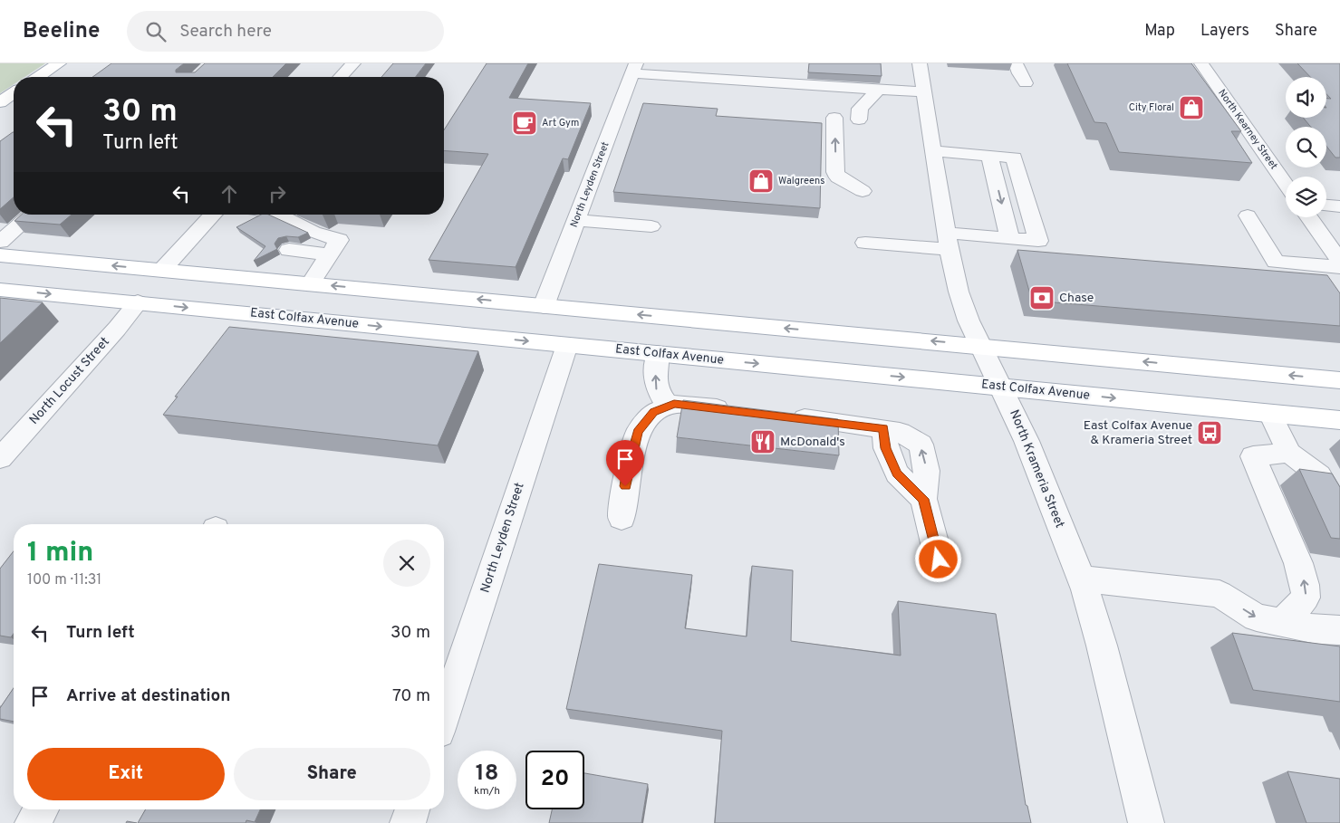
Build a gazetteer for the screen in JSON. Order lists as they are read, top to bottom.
{
  "streets": {
    "main road": ["East Colfax Avenue"],
    "street": [
      "North Kearney Street",
      "North Leyden Street",
      "North Locust Street",
      "North Krameria Street"
    ]
  },
  "crossings": [
    ["North Leyden Street", "East Colfax Avenue"],
    ["East Colfax Avenue", "North Locust Street"],
    ["East Colfax Avenue", "North Krameria Street"]
  ],
  "places": {
    "shop": ["City Floral", "Walgreens"],
    "cafe": ["Art Gym"],
    "bank": ["Chase"],
    "bus stop": ["East Colfax Avenue & Krameria Street"],
    "restaurant": ["McDonald's"]
  },
  "page": {
    "header": "Beeline",
    "search": "Search here",
    "nav": ["Map", "Layers", "Share"],
    "turn": ["30 m", "Turn left"],
    "heading": ["1 min", "100 m · 11:31"],
    "list": [
      {
        "name": "Turn left",
        "value": "30 m"
      },
      {
        "name": "Arrive at destination",
        "value": "70 m"
      }
    ],
    "buttons": ["Exit", "Share"],
    "speed": "18 km/h",
    "limit": "20"
  }
}
